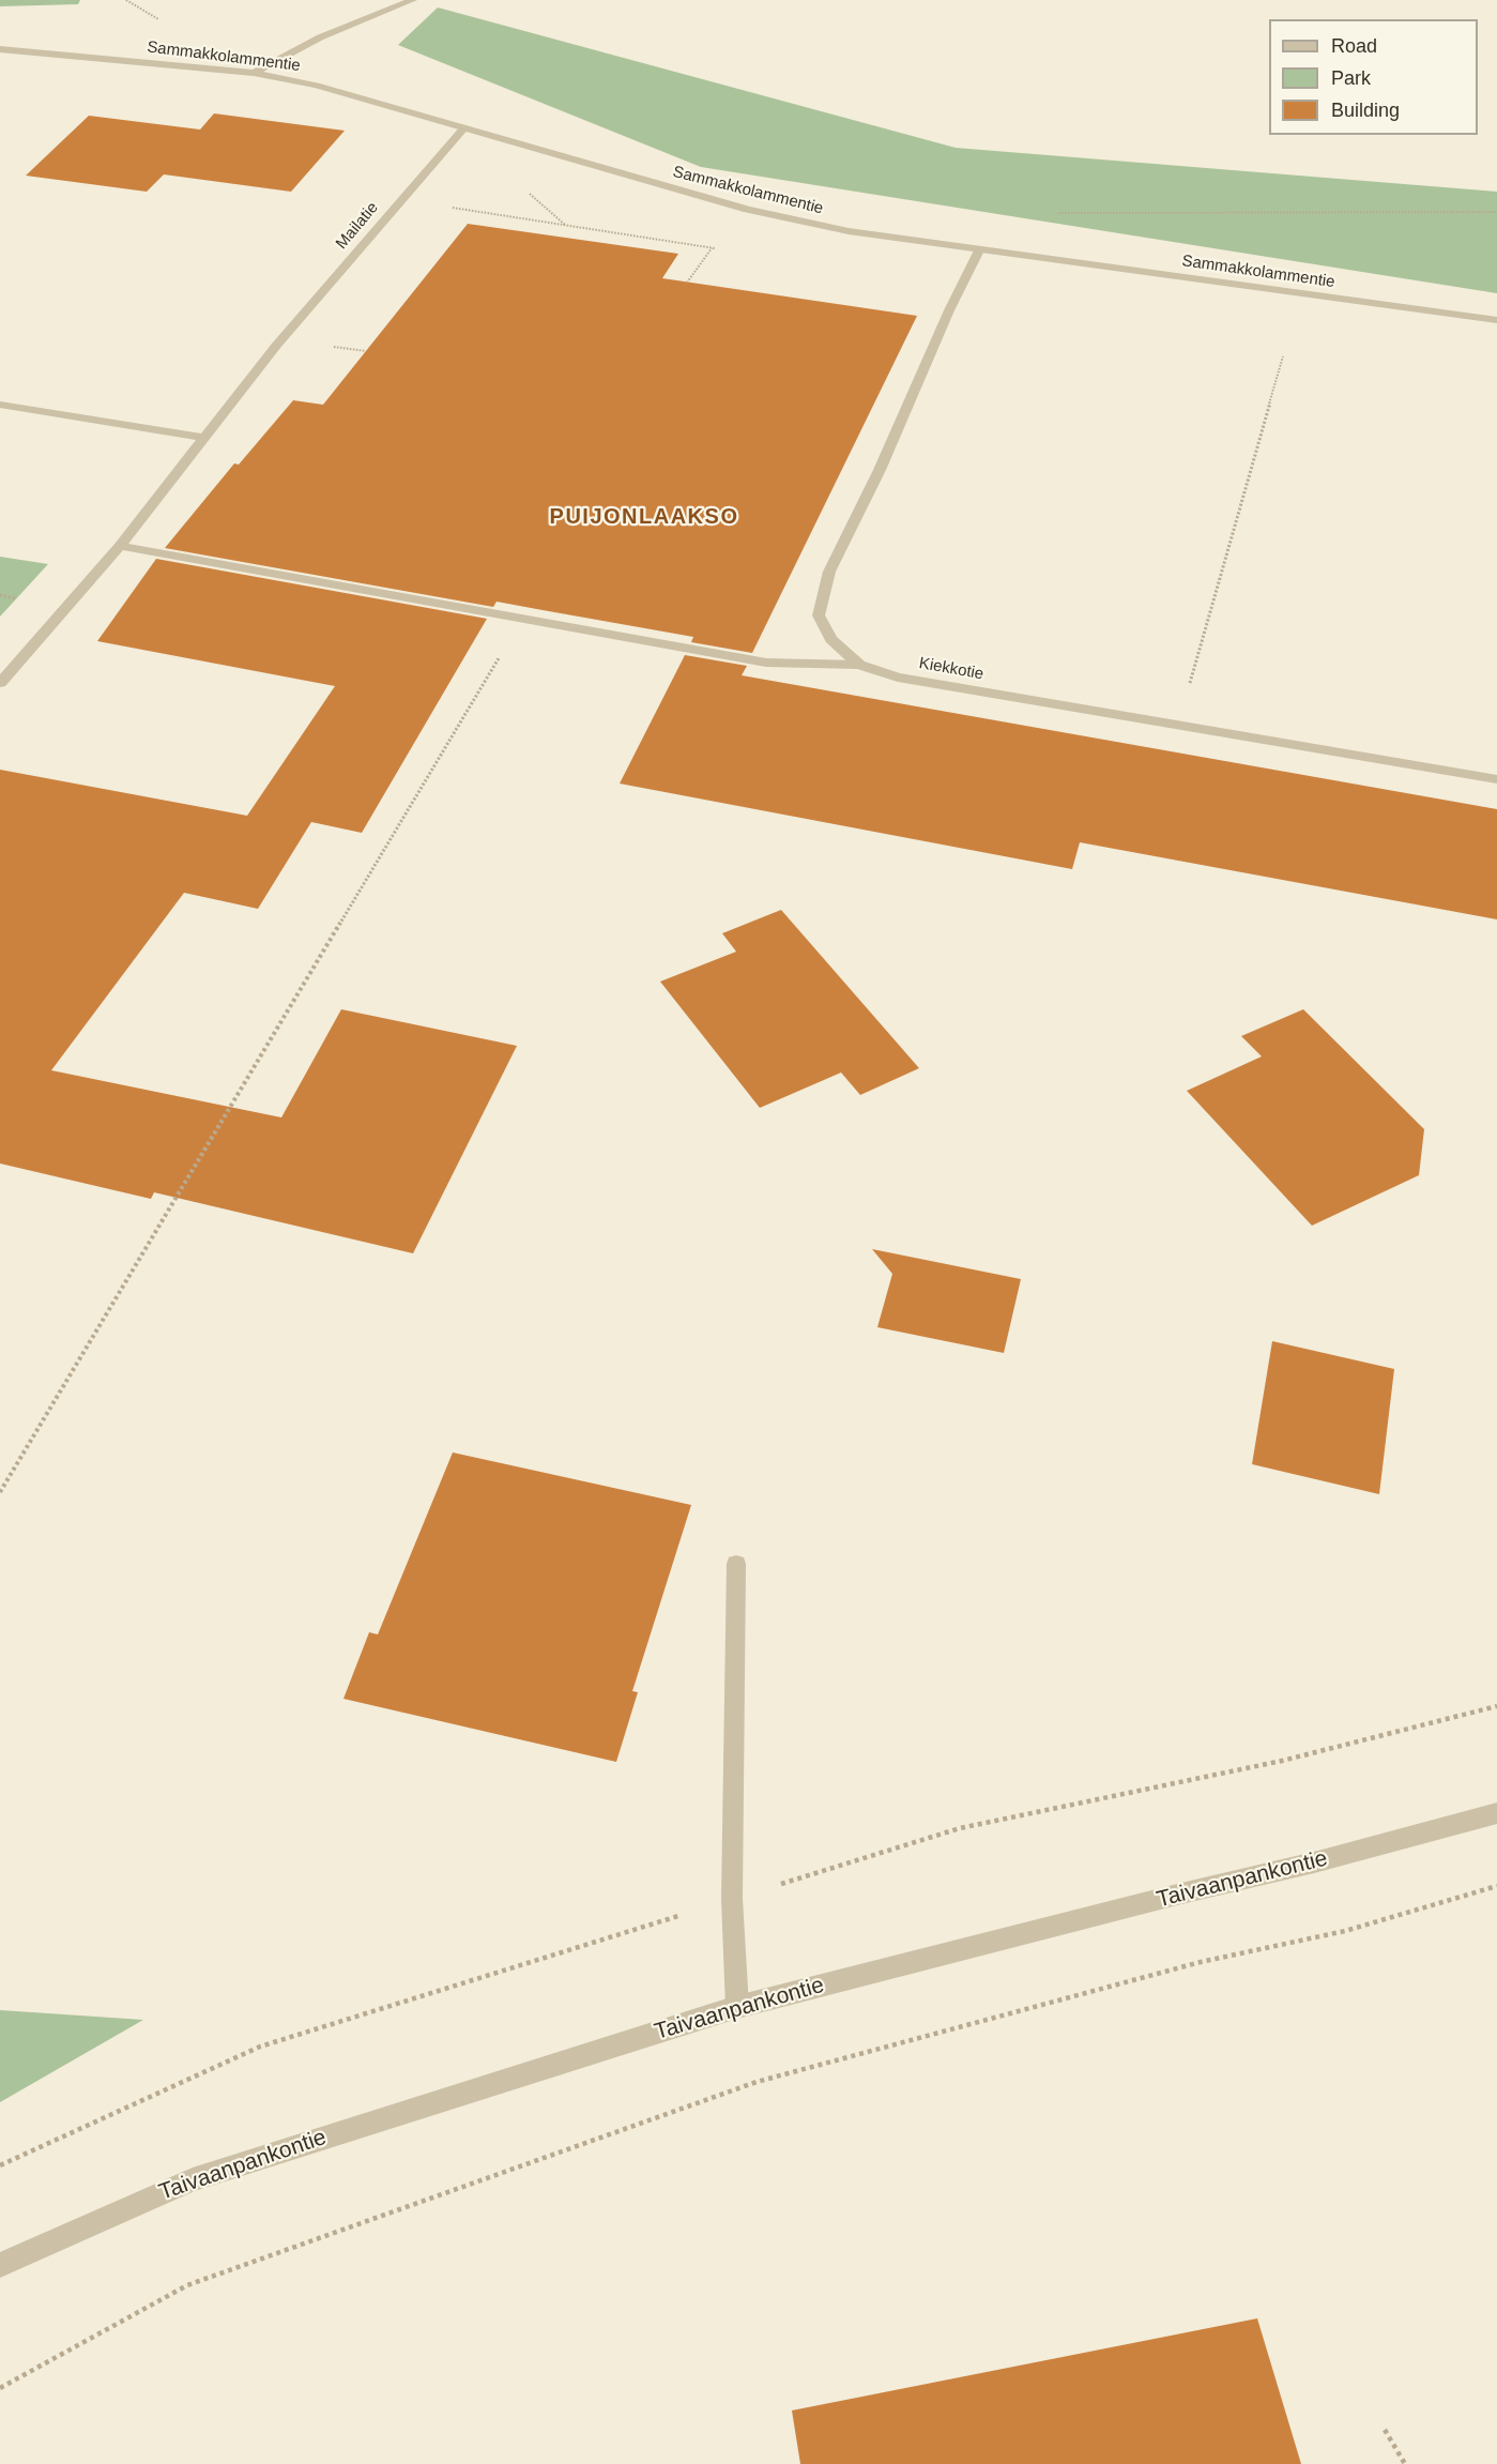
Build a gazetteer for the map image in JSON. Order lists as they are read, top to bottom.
{
  "streets": {
    "street": [
      "Sammakkolammentie",
      "Mailatie",
      "Kiekkotie",
      "Taivaanpankontie"
    ]
  },
  "crossings": [
    ["Sammakkolammentie", "Mailatie"],
    ["Sammakkolammentie", "Kiekkotie"]
  ],
  "districts": ["PUIJONLAAKSO"],
  "legend": ["Road", "Park", "Building"]
}
